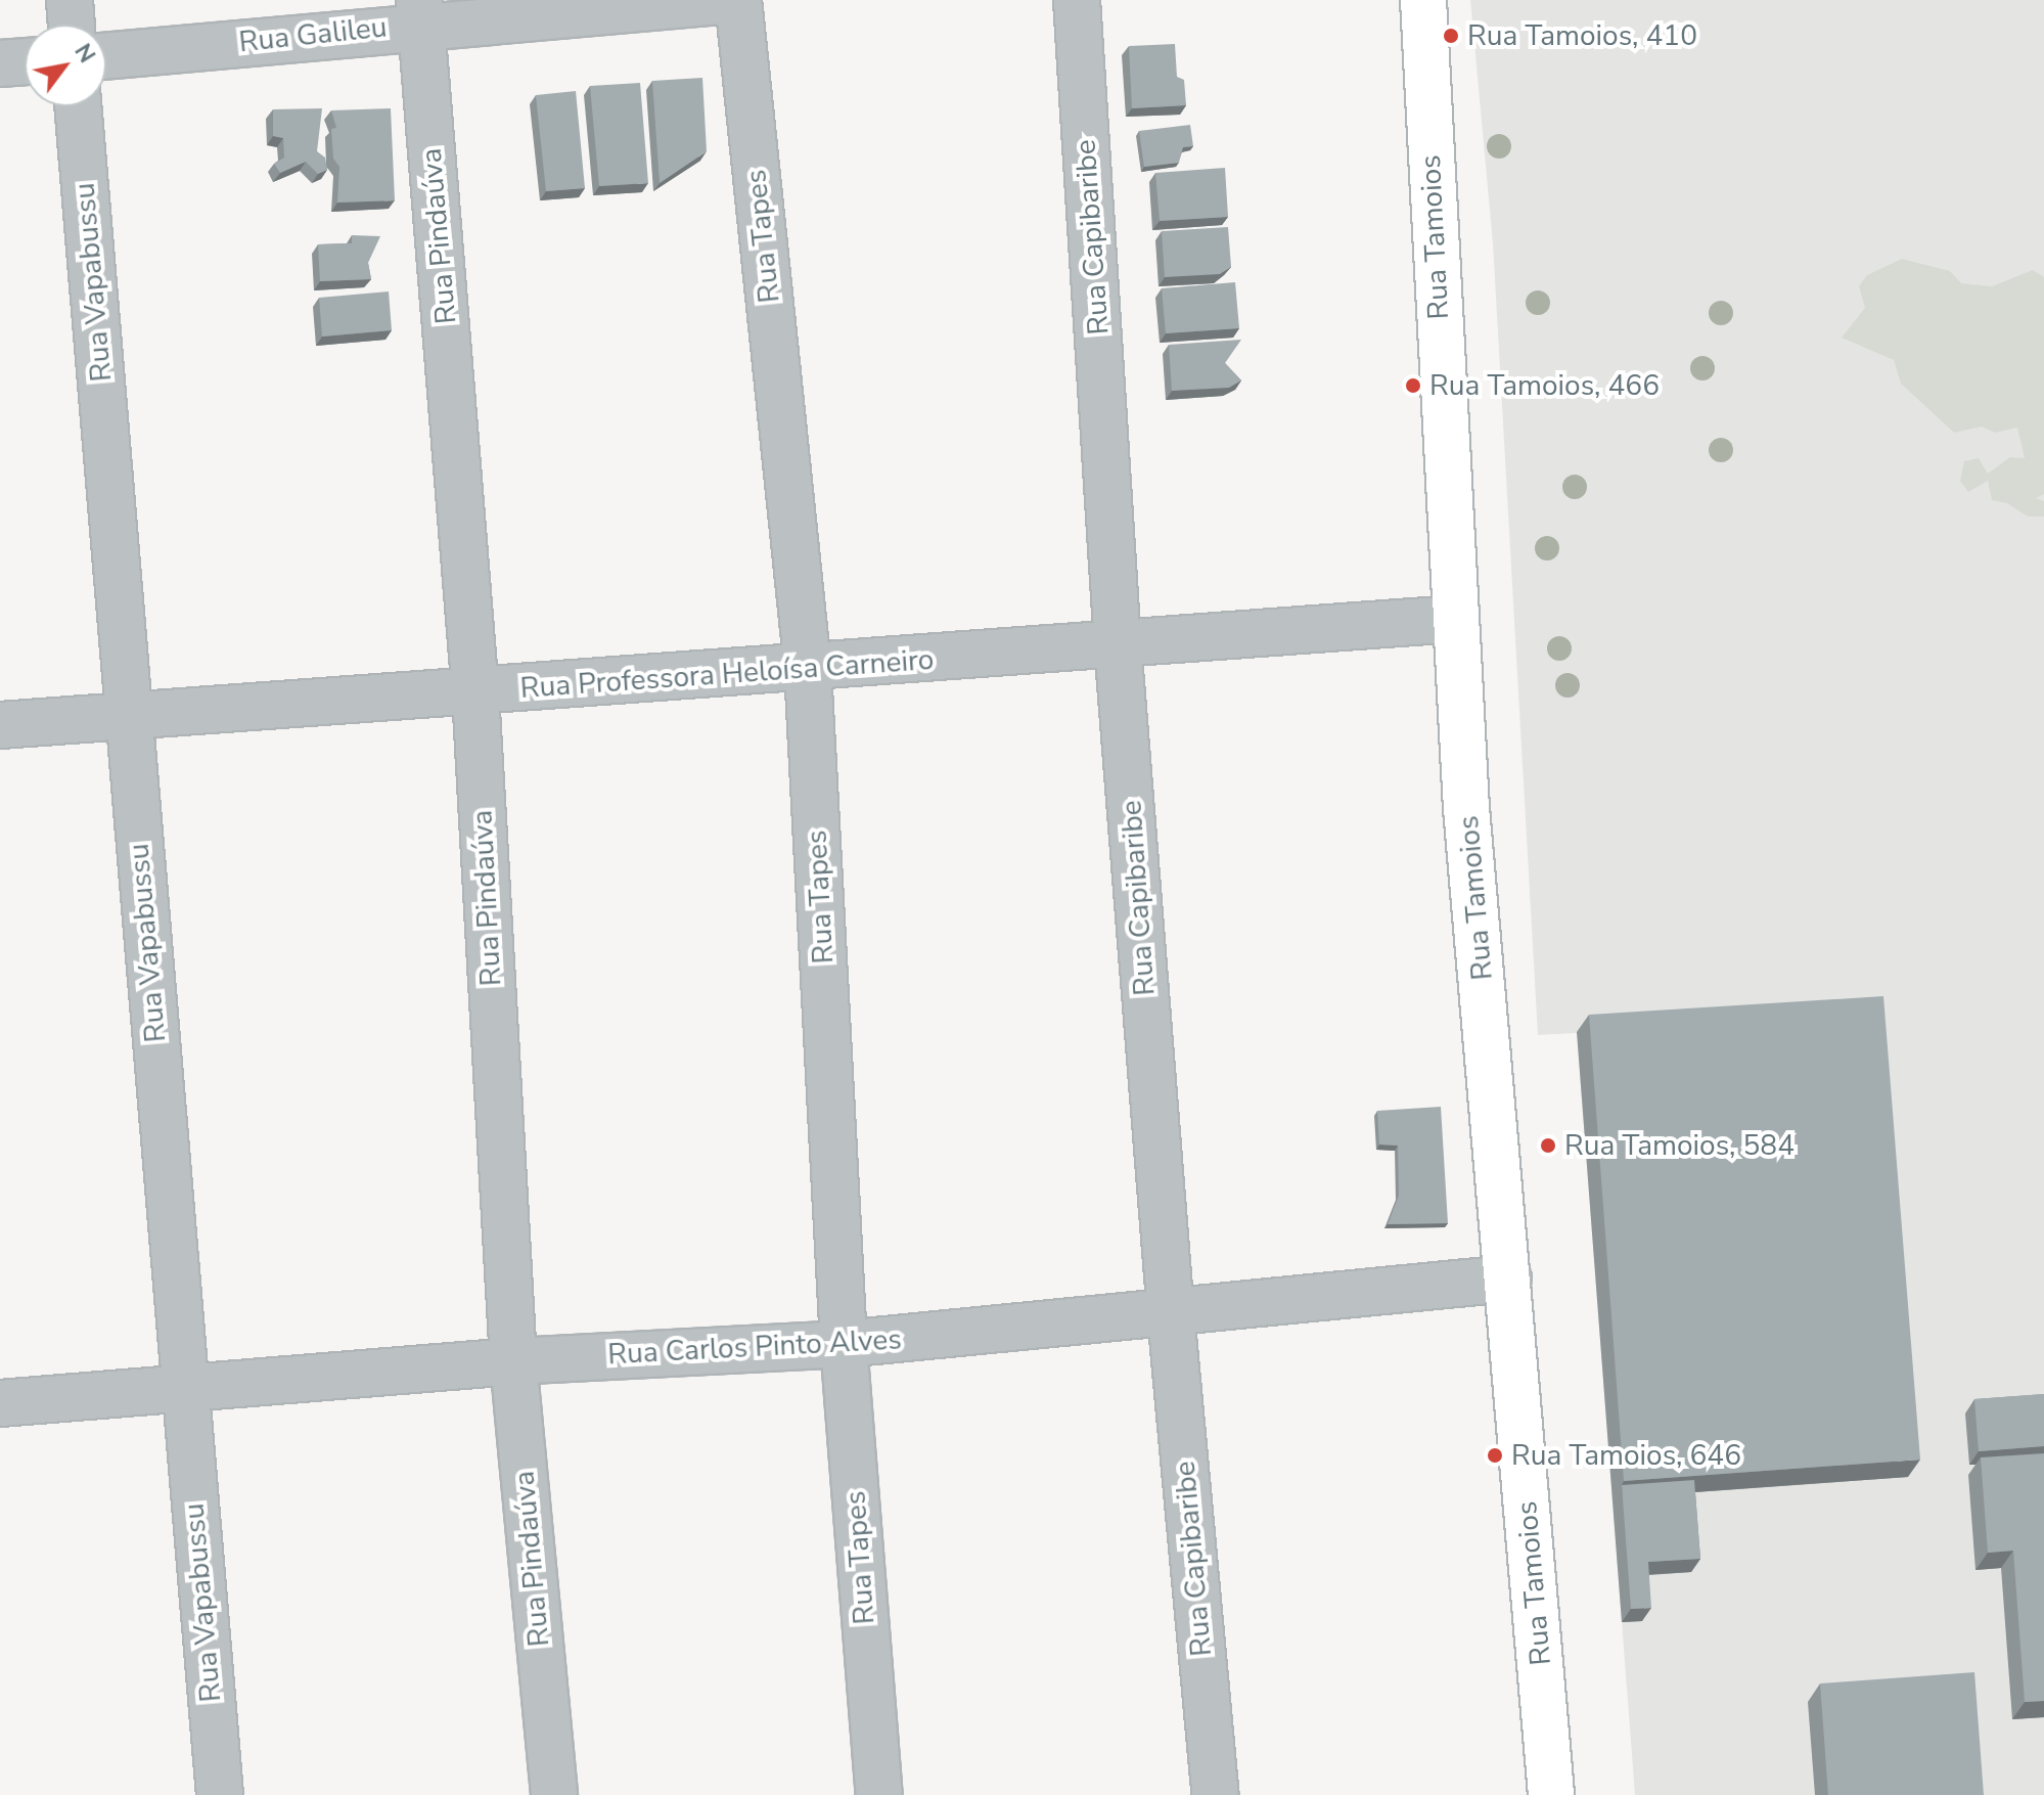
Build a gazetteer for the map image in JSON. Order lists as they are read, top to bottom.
{
  "streets": {
    "main road": ["Rua Tamoios"],
    "street": [
      "Rua Galileu",
      "Rua Pindaúva",
      "Rua Tapes",
      "Rua Capibaribe",
      "Rua Vapabussu",
      "Rua Professora Heloísa Carneiro",
      "Rua Carlos Pinto Alves"
    ]
  },
  "crossings": [
    ["Rua Galileu", "Rua Pindaúva"],
    ["Rua Pindaúva", "Rua Professora Heloísa Carneiro"],
    ["Rua Pindaúva", "Rua Carlos Pinto Alves"],
    ["Rua Tapes", "Rua Professora Heloísa Carneiro"],
    ["Rua Tapes", "Rua Carlos Pinto Alves"],
    ["Rua Capibaribe", "Rua Professora Heloísa Carneiro"],
    ["Rua Capibaribe", "Rua Carlos Pinto Alves"],
    ["Rua Tamoios", "Rua Professora Heloísa Carneiro"],
    ["Rua Tamoios", "Rua Carlos Pinto Alves"],
    ["Rua Vapabussu", "Rua Professora Heloísa Carneiro"],
    ["Rua Vapabussu", "Rua Carlos Pinto Alves"]
  ],
  "places": [
    "Rua Tamoios, 410",
    "Rua Tamoios, 466",
    "Rua Tamoios, 584",
    "Rua Tamoios, 646"
  ],
  "north": "top right"
}
